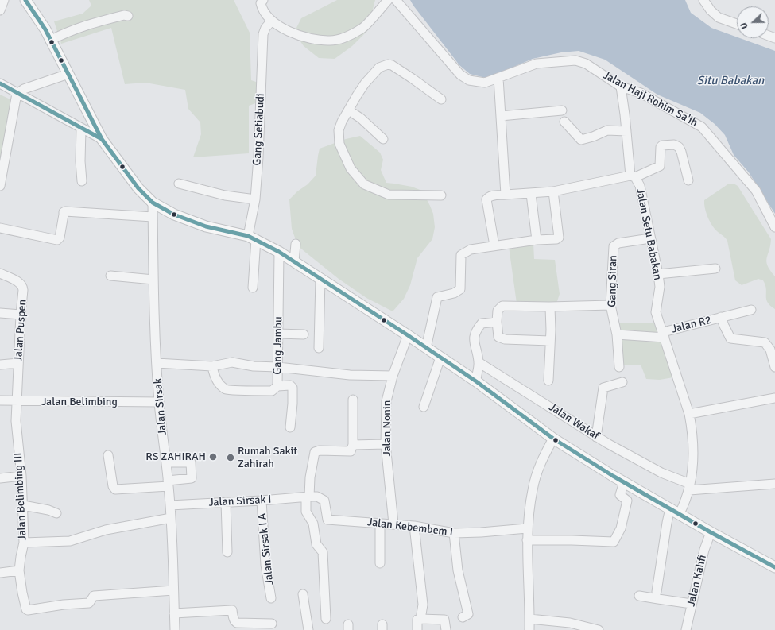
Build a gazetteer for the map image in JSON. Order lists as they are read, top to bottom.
{
  "streets": {
    "street": [
      "Jalan Haji Rohim Sa'ih",
      "Gang Setiabudi",
      "Jalan Setu Babakan",
      "Gang Siran",
      "Jalan R2",
      "Jalan Puspen",
      "Gang Jambu",
      "Jalan Belimbing",
      "Jalan Sirsak",
      "Jalan Wakaf",
      "Jalan Nonin",
      "Jalan Belimbing III",
      "Jalan Sirsak I",
      "Jalan Kebembem I",
      "Jalan Sirsak I A",
      "Jalan Kahfi"
    ]
  },
  "crossings": [
    ["Jalan Setu Babakan", "Gang Siran"],
    ["Jalan Setu Babakan", "Jalan R2"],
    ["Jalan Setu Babakan", "Jalan Wakaf"],
    ["Jalan Puspen", "Jalan Belimbing"],
    ["Jalan Puspen", "Jalan Belimbing III"],
    ["Jalan Belimbing", "Jalan Sirsak"],
    ["Jalan Belimbing", "Jalan Belimbing III"],
    ["Jalan Sirsak", "Jalan Belimbing III"],
    ["Jalan Sirsak", "Jalan Sirsak I"],
    ["Jalan Nonin", "Jalan Kebembem I"],
    ["Jalan Sirsak I", "Jalan Kebembem I"],
    ["Jalan Sirsak I", "Jalan Sirsak I A"]
  ],
  "water": ["Situ Babakan"],
  "places": ["RS ZAHIRAH", "Rumah Sakit Zahirah"],
  "north": "left"
}
